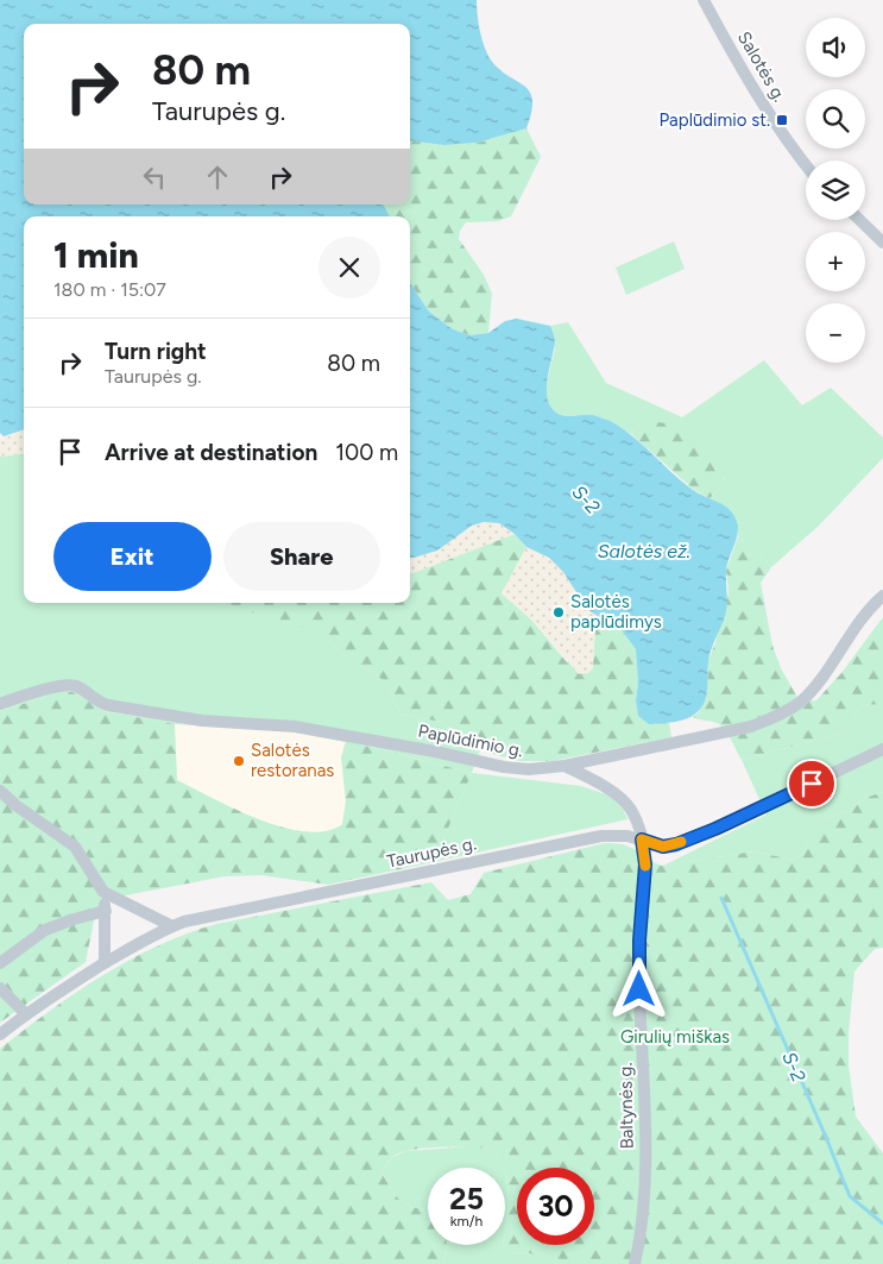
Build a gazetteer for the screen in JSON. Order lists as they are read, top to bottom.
{
  "streets": {
    "street": [
      "Salotės g.",
      "Paplūdimio g.",
      "Taurupės g.",
      "Baltynės g."
    ]
  },
  "crossings": [
    ["Paplūdimio g.", "Baltynės g."],
    ["Taurupės g.", "Baltynės g."]
  ],
  "water": ["S-2", "Salotės ež."],
  "parks": ["Girulių miškas"],
  "places": {
    "transit": ["Paplūdimio st."],
    "other": ["Salotės paplūdimys", "Salotės restoranas"]
  },
  "page": {
    "map_buttons": ["+", "−"],
    "turn": ["80 m", "Taurupės g."],
    "heading": ["1 min", "180 m · 15:07"],
    "list": [
      {
        "name": "Turn right",
        "note": "Taurupės g.",
        "value": "80 m"
      },
      {
        "name": "Arrive at destination",
        "value": "100 m"
      }
    ],
    "buttons": ["Exit", "Share"],
    "speed": "25 km/h",
    "limit": "30"
  }
}
